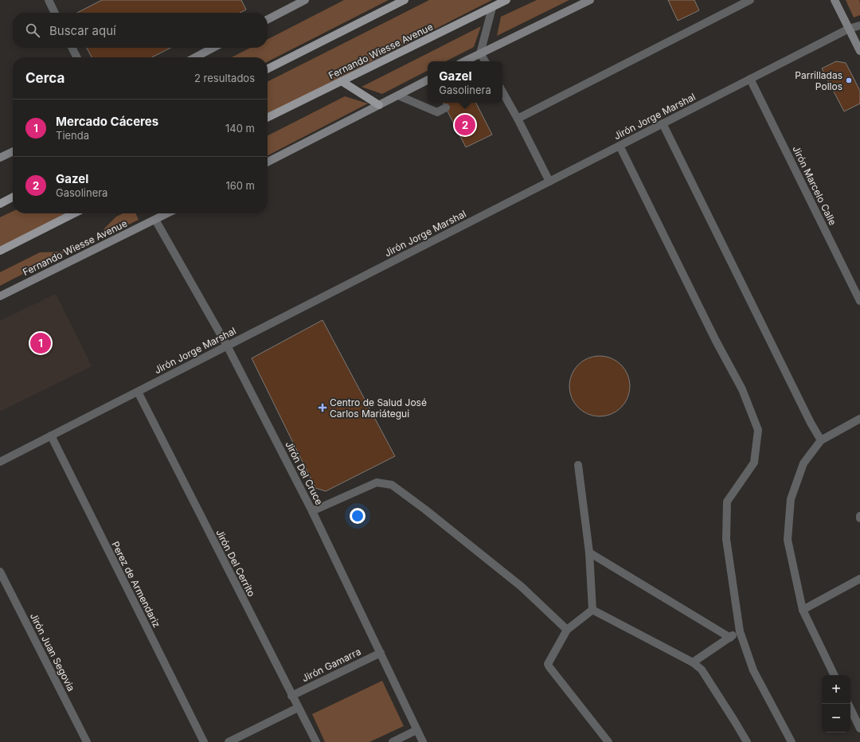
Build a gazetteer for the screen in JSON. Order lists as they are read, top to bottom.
{
  "streets": {
    "main road": ["Fernando Wiesse Avenue"],
    "street": [
      "Jirón Jorge Marshal",
      "Jirón Marcelo Calle",
      "Jirón Del Cruce",
      "Jirón Del Cerrito",
      "Perez de Armendariz",
      "Jirón Juan Segovia",
      "Jirón Gamarra"
    ]
  },
  "crossings": [
    ["Fernando Wiesse Avenue", "Jirón Del Cruce"],
    ["Jirón Jorge Marshal", "Jirón Marcelo Calle"],
    ["Jirón Jorge Marshal", "Jirón Del Cruce"],
    ["Jirón Jorge Marshal", "Jirón Del Cerrito"],
    ["Jirón Jorge Marshal", "Perez de Armendariz"],
    ["Jirón Del Cruce", "Jirón Gamarra"],
    ["Jirón Del Cerrito", "Jirón Gamarra"]
  ],
  "places": {
    "other": ["Parrilladas Pollos"],
    "health": ["Centro de Salud José Carlos Mariátegui"]
  },
  "page": {
    "search": "Buscar aquí",
    "heading": ["Cerca", "2 resultados"],
    "popup": ["Gazel", "Gasolinera"],
    "list": [
      {
        "mark": "1",
        "name": "Mercado Cáceres",
        "note": "Tienda",
        "value": "140 m"
      },
      {
        "mark": "2",
        "name": "Gazel",
        "note": "Gasolinera",
        "value": "160 m"
      }
    ],
    "pins": ["2", "1"],
    "map_buttons": ["+", "−"]
  }
}
